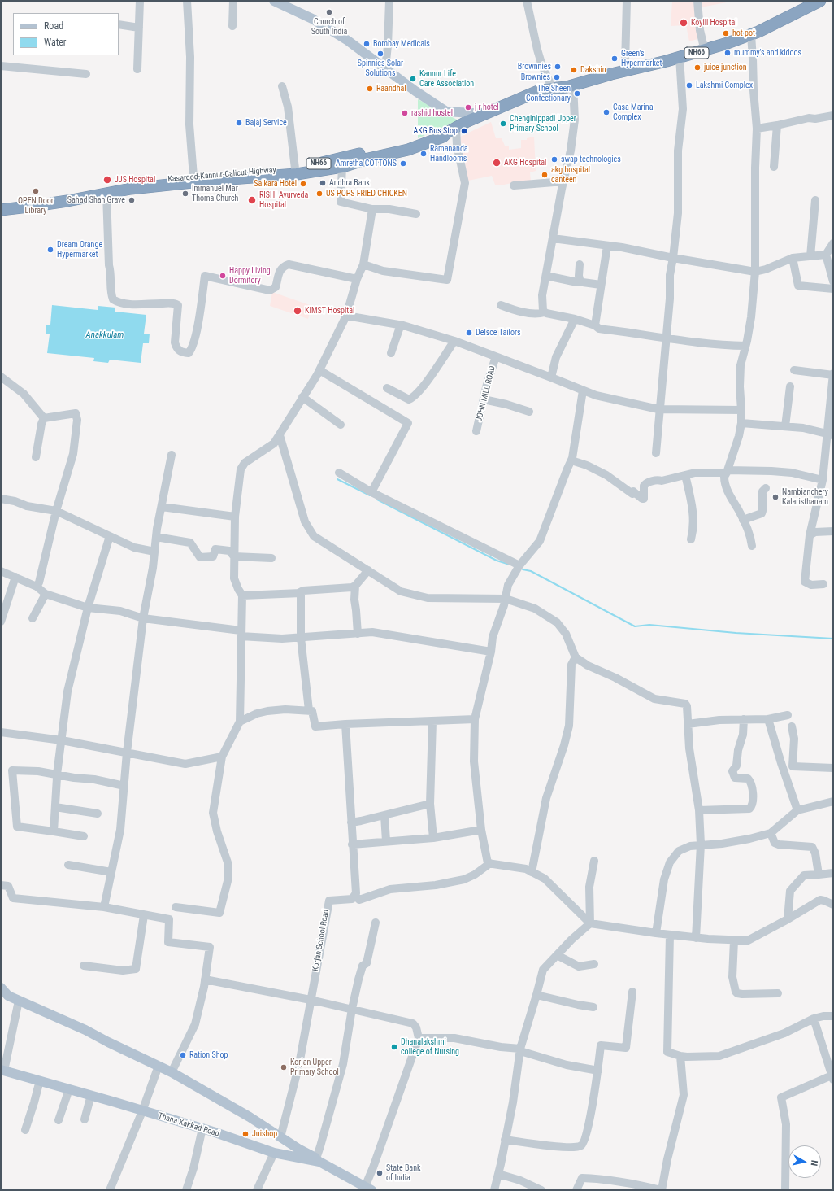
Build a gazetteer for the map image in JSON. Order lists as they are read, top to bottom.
{
  "streets": {
    "highway": ["NH66", "Kasargod-Kannur-Calicut Highway"],
    "main road": ["Thana Kakkad Road"],
    "street": ["JOHN MILL ROAD", "Korjan School Road"]
  },
  "water": ["Anakkulam"],
  "places": [
    "Church of South India",
    "Koyili Hospital",
    "hot pot",
    "Bombay Medicals",
    "mummy's and kidoos",
    "Spinnies Solar Solutions",
    "Green's Hypermarket",
    "Brownnies",
    "juice junction",
    "Dakshin",
    "Brownies",
    "Kannur Life Care Association",
    "Lakshmi Complex",
    "Raandhal",
    "The Sheen Confectionary",
    "j r hotel",
    "Casa Marina Complex",
    "rashid hostel",
    "Bajaj Service",
    "Chenginippadi Upper Primary School",
    "AKG Bus Stop",
    "Ramananda Handlooms",
    "swap technologies",
    "AKG Hospital",
    "Amretha COTTONS",
    "akg hospital canteen",
    "JJS Hospital",
    "Andhra Bank",
    "Salkara Hotel",
    "OPEN Door Library",
    "Immanuel Mar Thoma Church",
    "US POPS FRIED CHICKEN",
    "Sahad Shah Grave",
    "RISHI Ayurveda Hospital",
    "Dream Orange Hypermarket",
    "Happy Living Dormitory",
    "KIMST Hospital",
    "Delsce Tailors",
    "Nambianchery Kalaristhanam",
    "Dhanalakshmi college of Nursing",
    "Ration Shop",
    "Korjan Upper Primary School",
    "Juishop",
    "State Bank of India"
  ],
  "legend": ["Road", "Water"],
  "north": "right"
}
